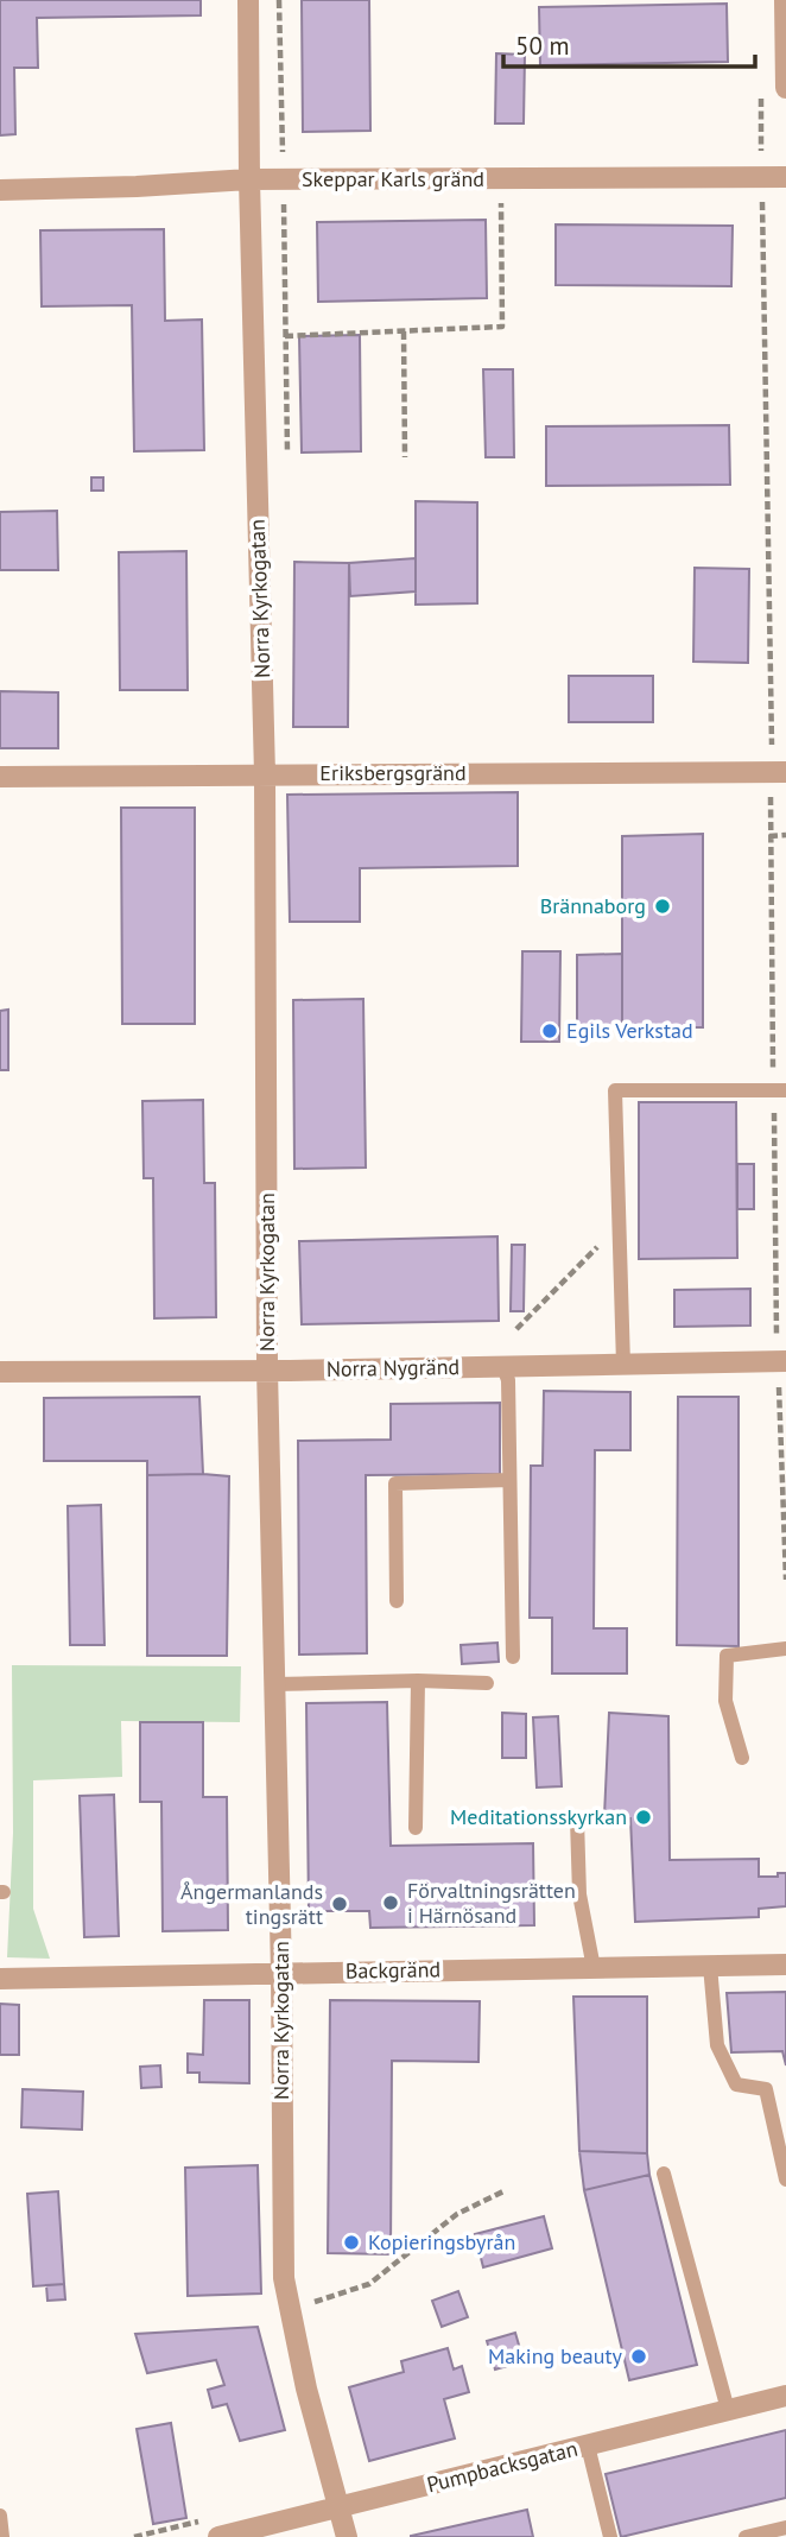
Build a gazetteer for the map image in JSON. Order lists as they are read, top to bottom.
{
  "streets": {
    "street": [
      "Skeppar Karls gränd",
      "Norra Kyrkogatan",
      "Eriksbergsgränd",
      "Norra Nygränd",
      "Backgränd",
      "Pumpbacksgatan"
    ]
  },
  "crossings": [
    ["Skeppar Karls gränd", "Norra Kyrkogatan"],
    ["Norra Kyrkogatan", "Eriksbergsgränd"],
    ["Norra Kyrkogatan", "Norra Nygränd"],
    ["Norra Kyrkogatan", "Backgränd"],
    ["Norra Kyrkogatan", "Pumpbacksgatan"]
  ],
  "places": [
    "Brännaborg",
    "Egils Verkstad",
    "Meditationsskyrkan",
    "Förvaltningsrätten i Härnösand",
    "Ångermanlands tingsrätt",
    "Kopieringsbyrån",
    "Making beauty"
  ],
  "scale_bar": "50 m"
}
